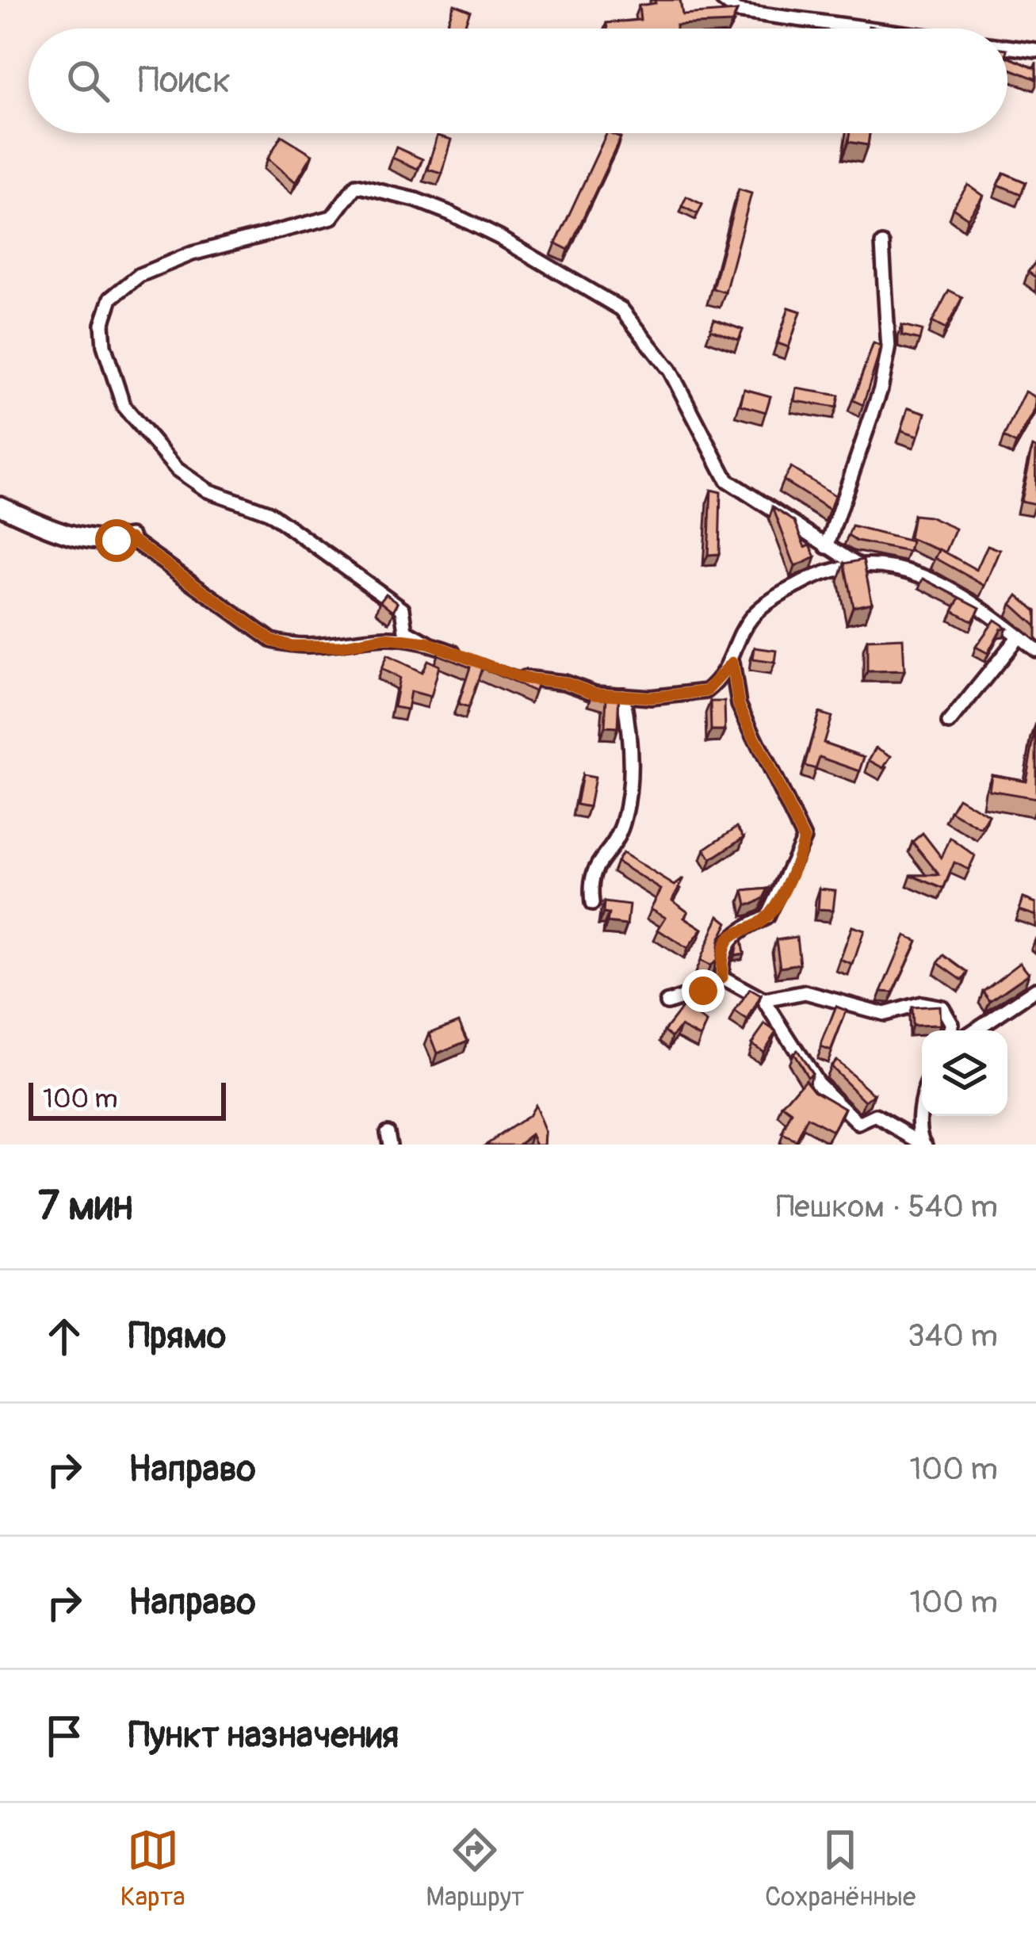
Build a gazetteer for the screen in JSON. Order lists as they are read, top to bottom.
{
  "scale_bar": "100 m",
  "page": {
    "search": "Поиск",
    "scale": "100 m",
    "heading": ["7 мин", "Пешком · 540 m"],
    "list": [
      ["Прямо", "340 m"],
      ["Направо", "100 m"],
      ["Направо", "100 m"],
      "Пункт назначения"
    ],
    "nav": ["Карта", "Маршрут", "Сохранённые"]
  }
}
